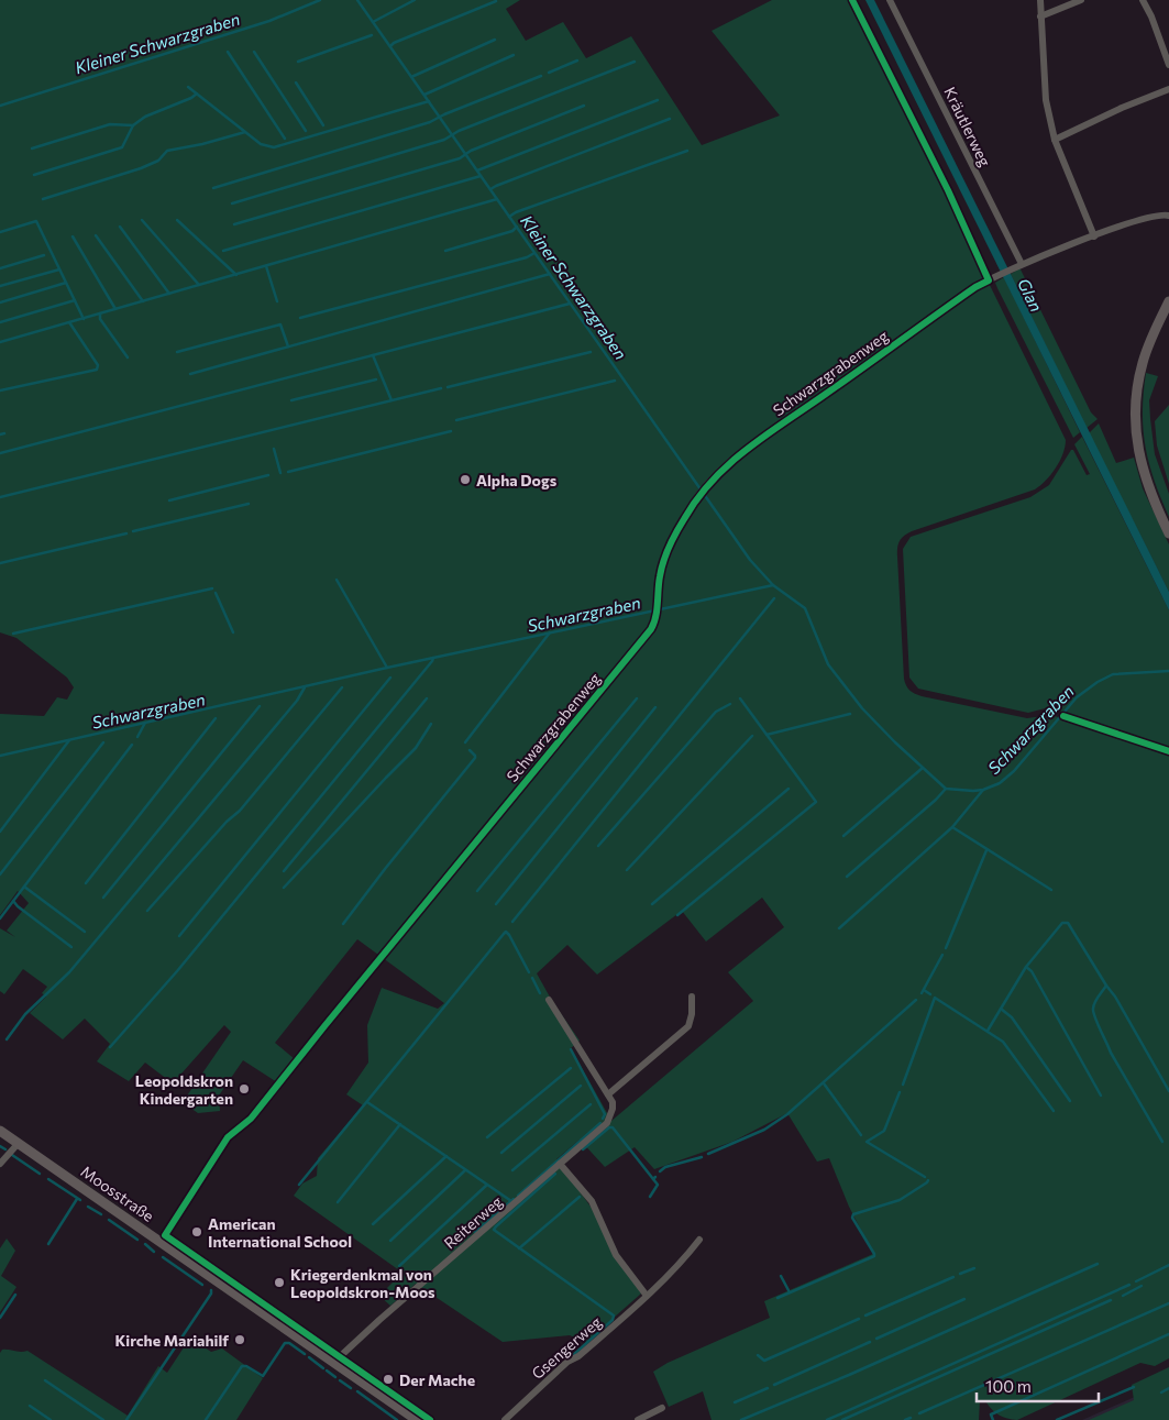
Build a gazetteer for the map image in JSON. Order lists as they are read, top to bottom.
{
  "streets": {
    "street": [
      "Kräutlerweg",
      "Schwarzgrabenweg",
      "Moosstraße",
      "Reiterweg",
      "Gsengerweg"
    ]
  },
  "crossings": [
    ["Kräutlerweg", "Schwarzgrabenweg"],
    ["Schwarzgrabenweg", "Moosstraße"],
    ["Moosstraße", "Reiterweg"]
  ],
  "water": ["Kleiner Schwarzgraben", "Glan", "Schwarzgraben"],
  "places": [
    "Alpha Dogs",
    "Leopoldskron Kindergarten",
    "American International School",
    "Kriegerdenkmal von Leopoldskron-Moos",
    "Kirche Mariahilf",
    "Der Mache"
  ],
  "scale_bar": "100 m"
}
